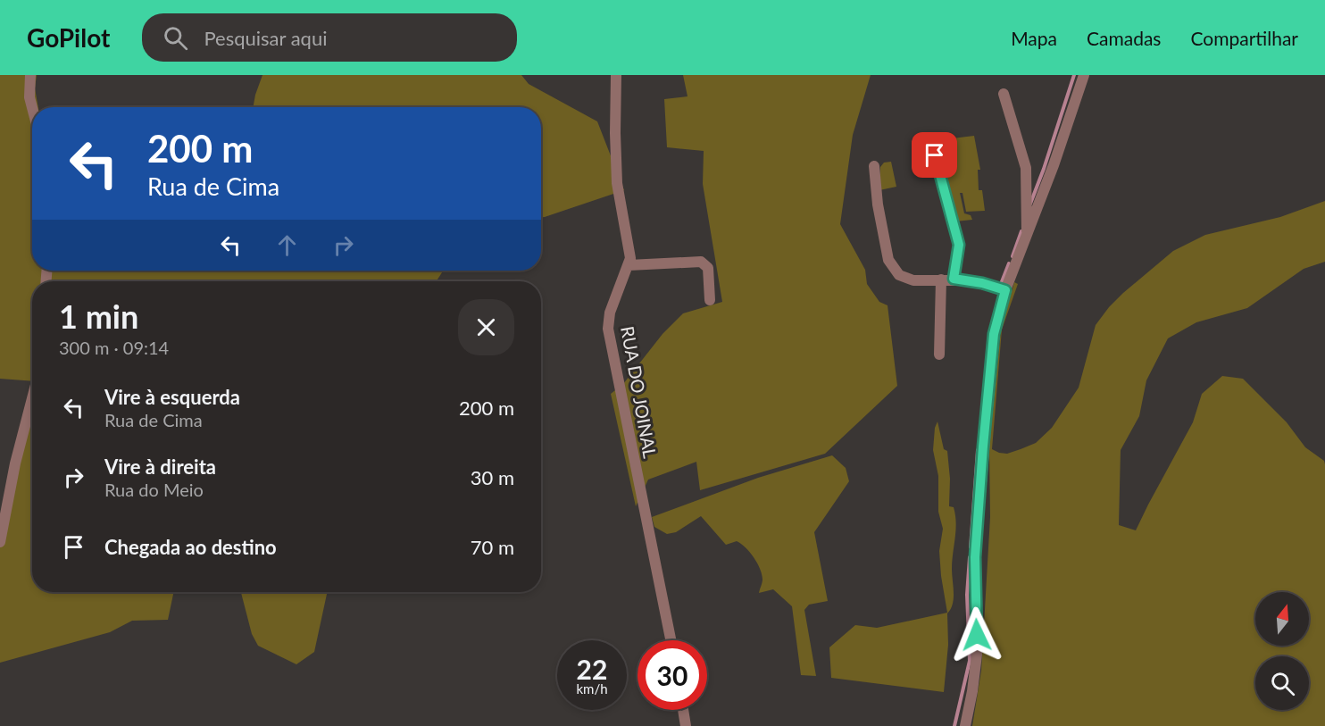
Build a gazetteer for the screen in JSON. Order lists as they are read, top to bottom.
{
  "streets": {
    "street": ["RUA DO JOINAL"]
  },
  "north": "top",
  "page": {
    "header": "GoPilot",
    "search": "Pesquisar aqui",
    "nav": ["Mapa", "Camadas", "Compartilhar"],
    "turn": ["200 m", "Rua de Cima"],
    "heading": ["1 min", "300 m · 09:14"],
    "list": [
      {
        "name": "Vire à esquerda",
        "note": "Rua de Cima",
        "value": "200 m"
      },
      {
        "name": "Vire à direita",
        "note": "Rua do Meio",
        "value": "30 m"
      },
      {
        "name": "Chegada ao destino",
        "value": "70 m"
      }
    ],
    "speed": "22 km/h",
    "limit": "30"
  }
}
